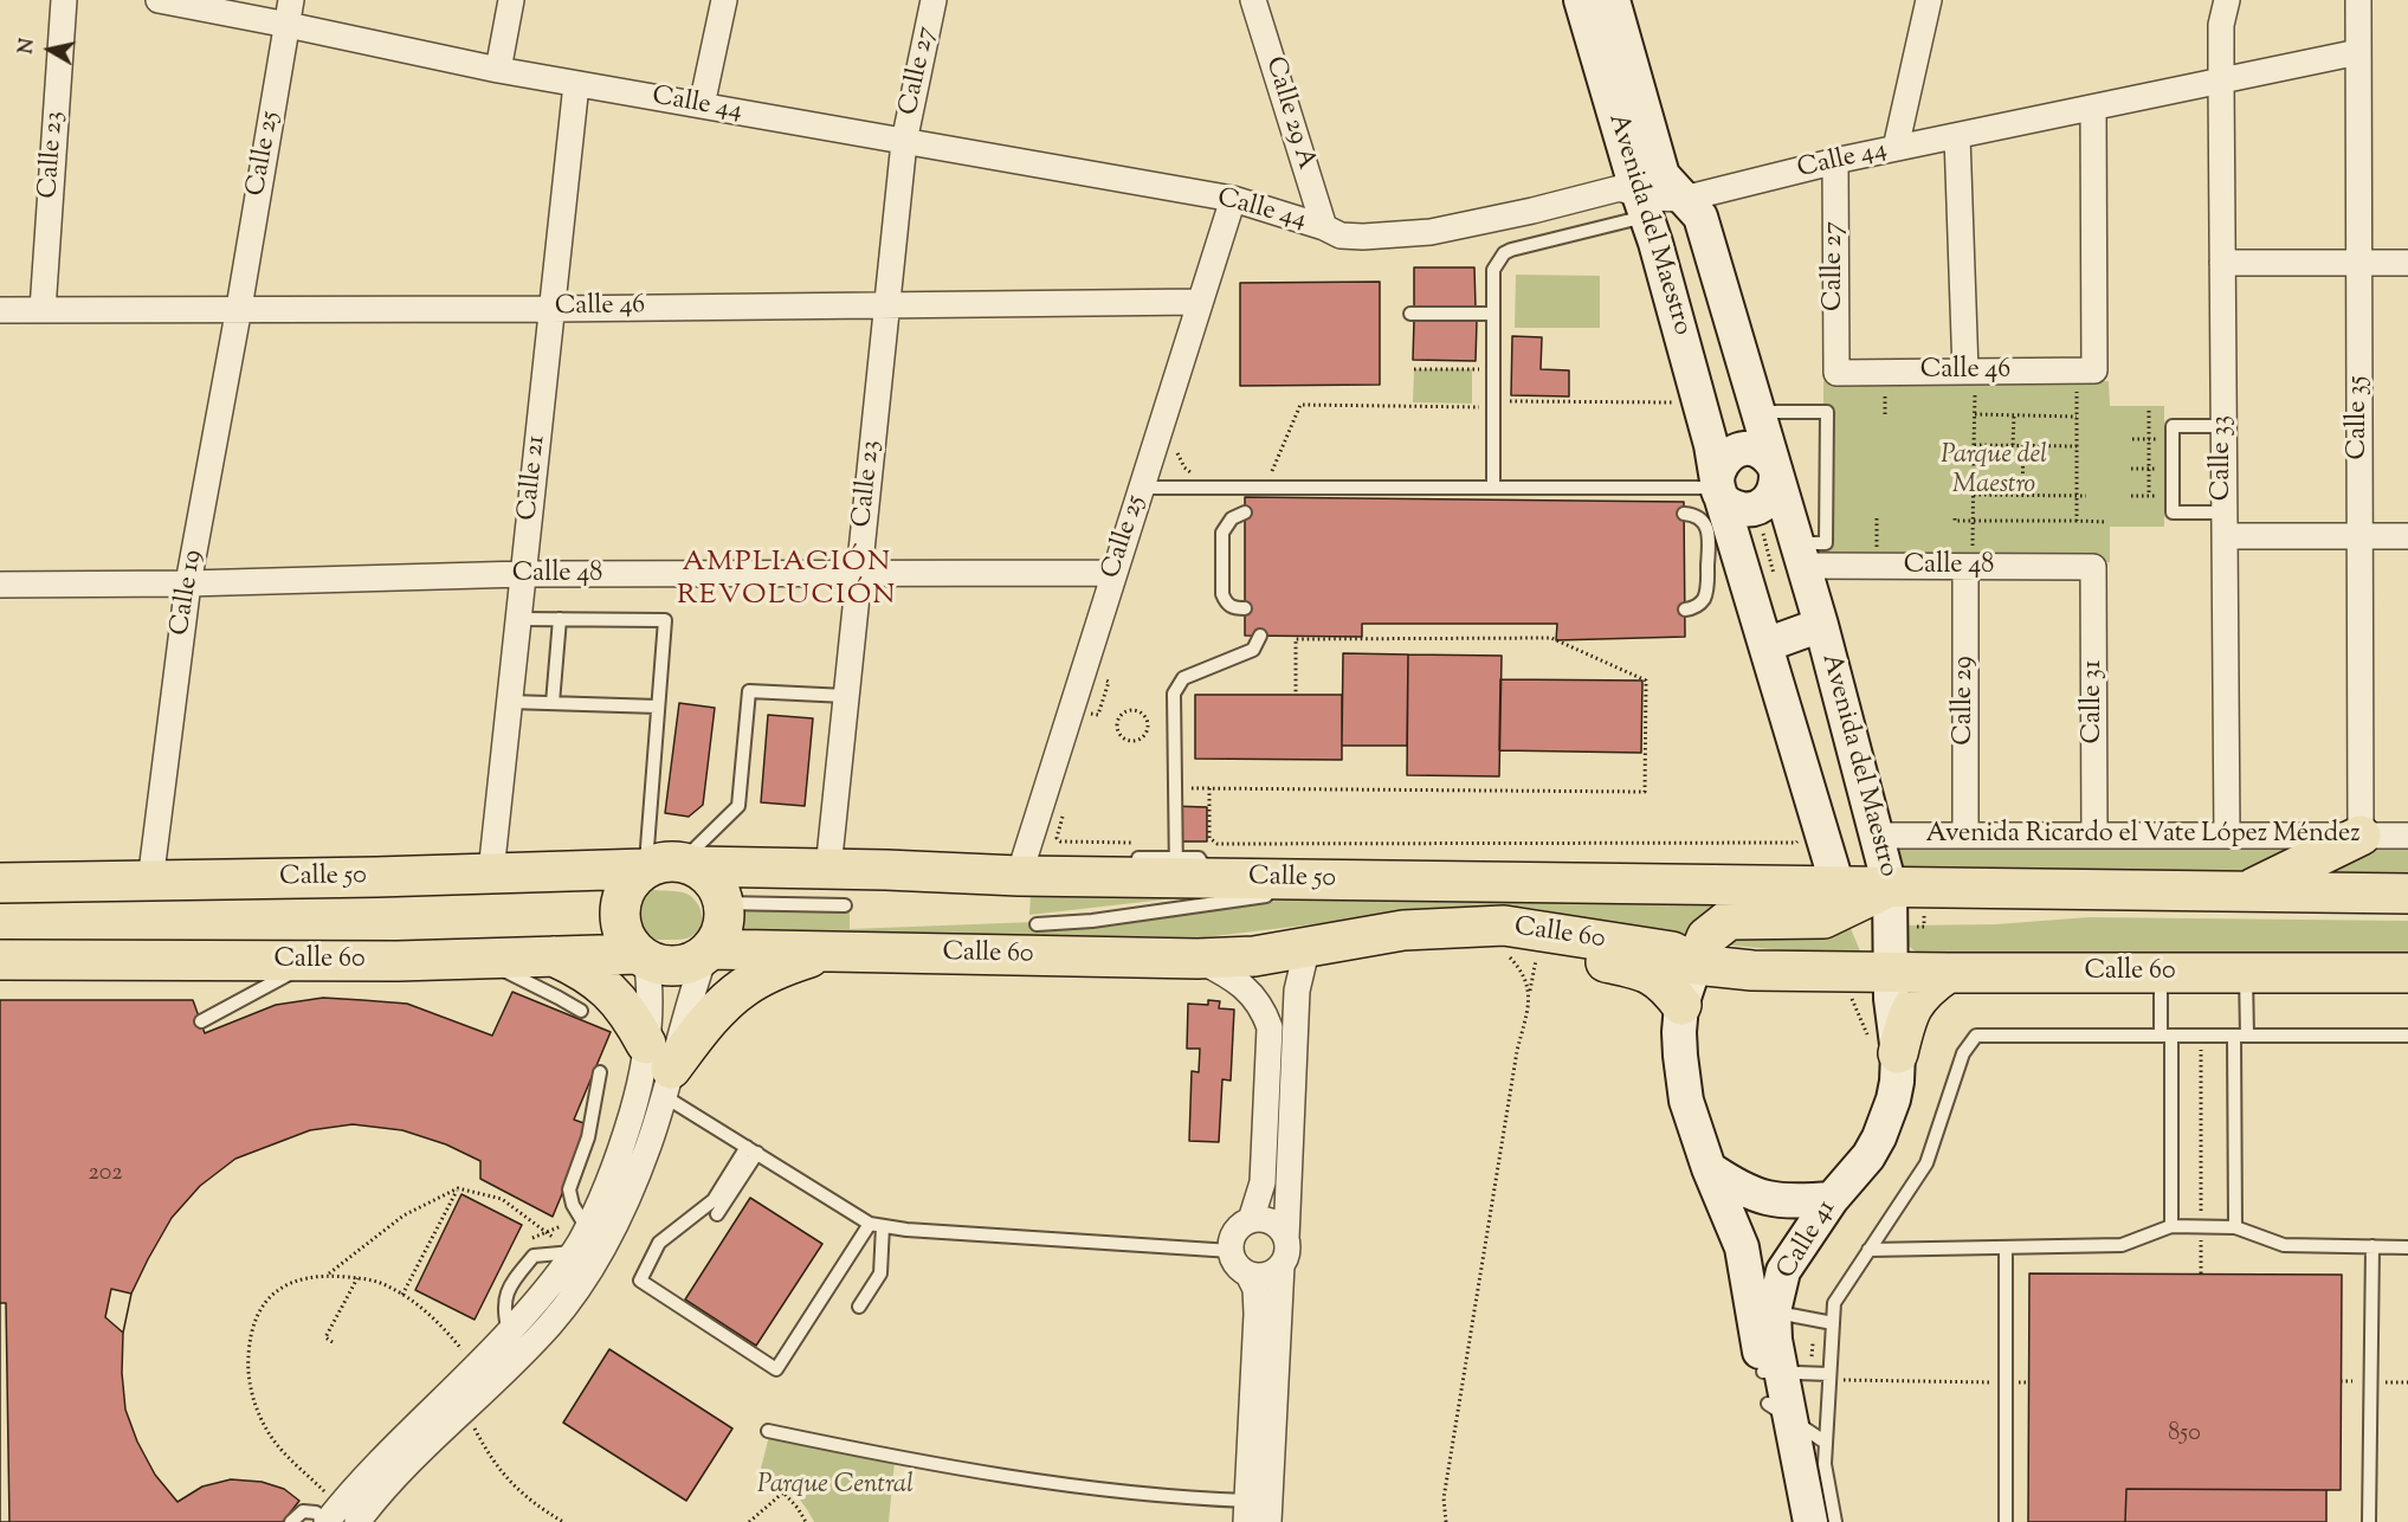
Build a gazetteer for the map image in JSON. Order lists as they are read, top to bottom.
{
  "streets": {
    "main road": ["Avenida Ricardo el Vate López Méndez", "Calle 50", "Calle 60"],
    "street": [
      "Calle 27",
      "Calle 44",
      "Calle 29 A",
      "Calle 25",
      "Calle 23",
      "Avenida del Maestro",
      "Calle 46",
      "Calle 35",
      "Calle 33",
      "Calle 21",
      "Calle 48",
      "Calle 19",
      "Calle 29",
      "Calle 31",
      "Calle 41"
    ]
  },
  "crossings": [
    ["Calle 27", "Calle 44"],
    ["Calle 27", "Calle 23"],
    ["Calle 27", "Calle 46"],
    ["Calle 44", "Calle 29 A"],
    ["Calle 44", "Calle 25"],
    ["Calle 44", "Calle 23"],
    ["Calle 44", "Avenida del Maestro"],
    ["Calle 44", "Calle 35"],
    ["Calle 44", "Calle 33"],
    ["Calle 44", "Calle 21"],
    ["Calle 25", "Calle 46"],
    ["Calle 25", "Calle 48"],
    ["Calle 25", "Calle 19"],
    ["Calle 25", "Calle 50"],
    ["Calle 23", "Calle 46"],
    ["Calle 23", "Calle 48"],
    ["Calle 23", "Calle 50"],
    ["Avenida del Maestro", "Calle 48"],
    ["Avenida del Maestro", "Avenida Ricardo el Vate López Méndez"],
    ["Avenida del Maestro", "Calle 50"],
    ["Avenida del Maestro", "Calle 60"],
    ["Avenida del Maestro", "Calle 41"],
    ["Calle 46", "Calle 21"],
    ["Calle 46", "Calle 19"],
    ["Calle 35", "Avenida Ricardo el Vate López Méndez"],
    ["Calle 33", "Avenida Ricardo el Vate López Méndez"],
    ["Calle 21", "Calle 48"],
    ["Calle 21", "Calle 50"],
    ["Calle 48", "Calle 19"],
    ["Calle 48", "Calle 29"],
    ["Calle 48", "Calle 31"],
    ["Calle 19", "Calle 50"],
    ["Calle 29", "Avenida Ricardo el Vate López Méndez"],
    ["Calle 31", "Avenida Ricardo el Vate López Méndez"],
    ["Calle 50", "Calle 60"],
    ["Calle 60", "Calle 41"]
  ],
  "districts": ["AMPLIACIÓN REVOLUCIÓN"],
  "parks": ["Parque del Maestro", "Parque Central"],
  "house_numbers": ["202", "850"],
  "north": "left"
}
